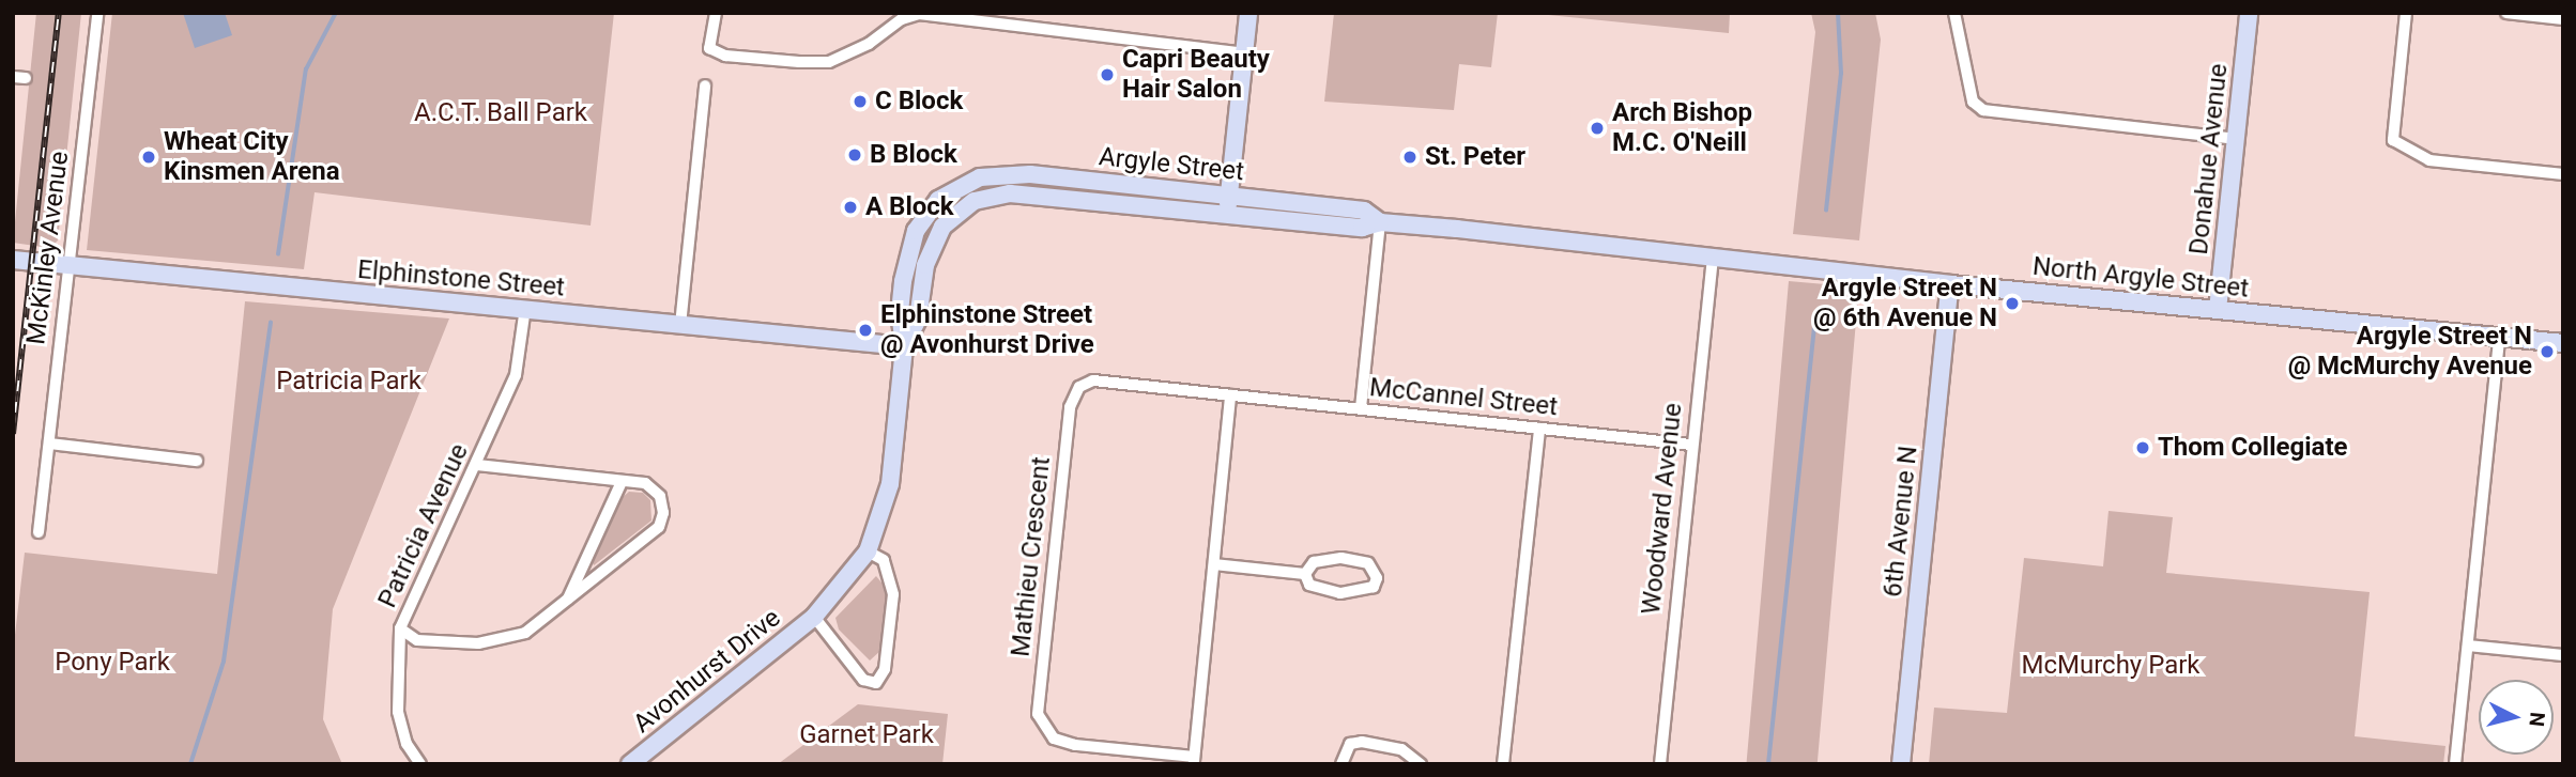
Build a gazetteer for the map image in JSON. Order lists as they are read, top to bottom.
{
  "streets": {
    "street": [
      "Donahue Avenue",
      "Argyle Street",
      "McKinley Avenue",
      "North Argyle Street",
      "Elphinstone Street",
      "McCannel Street",
      "Woodward Avenue",
      "6th Avenue N",
      "Patricia Avenue",
      "Mathieu Crescent",
      "Avonhurst Drive"
    ]
  },
  "crossings": [
    ["Donahue Avenue", "North Argyle Street"],
    ["Argyle Street", "North Argyle Street"],
    ["Argyle Street", "Woodward Avenue"],
    ["Argyle Street", "Avonhurst Drive"],
    ["McKinley Avenue", "Elphinstone Street"],
    ["North Argyle Street", "Woodward Avenue"],
    ["North Argyle Street", "6th Avenue N"],
    ["Elphinstone Street", "Patricia Avenue"],
    ["Elphinstone Street", "Avonhurst Drive"],
    ["McCannel Street", "Woodward Avenue"],
    ["McCannel Street", "Mathieu Crescent"]
  ],
  "parks": [
    "A.C.T. Ball Park",
    "Patricia Park",
    "Pony Park",
    "McMurchy Park",
    "Garnet Park"
  ],
  "places": [
    "Capri Beauty Hair Salon",
    "C Block",
    "Arch Bishop M.C. O'Neill",
    "B Block",
    "Wheat City Kinsmen Arena",
    "St. Peter",
    "A Block",
    "Argyle Street N @ 6th Avenue N",
    "Elphinstone Street @ Avonhurst Drive",
    "Argyle Street N @ McMurchy Avenue",
    "Thom Collegiate"
  ],
  "north": "right"
}
